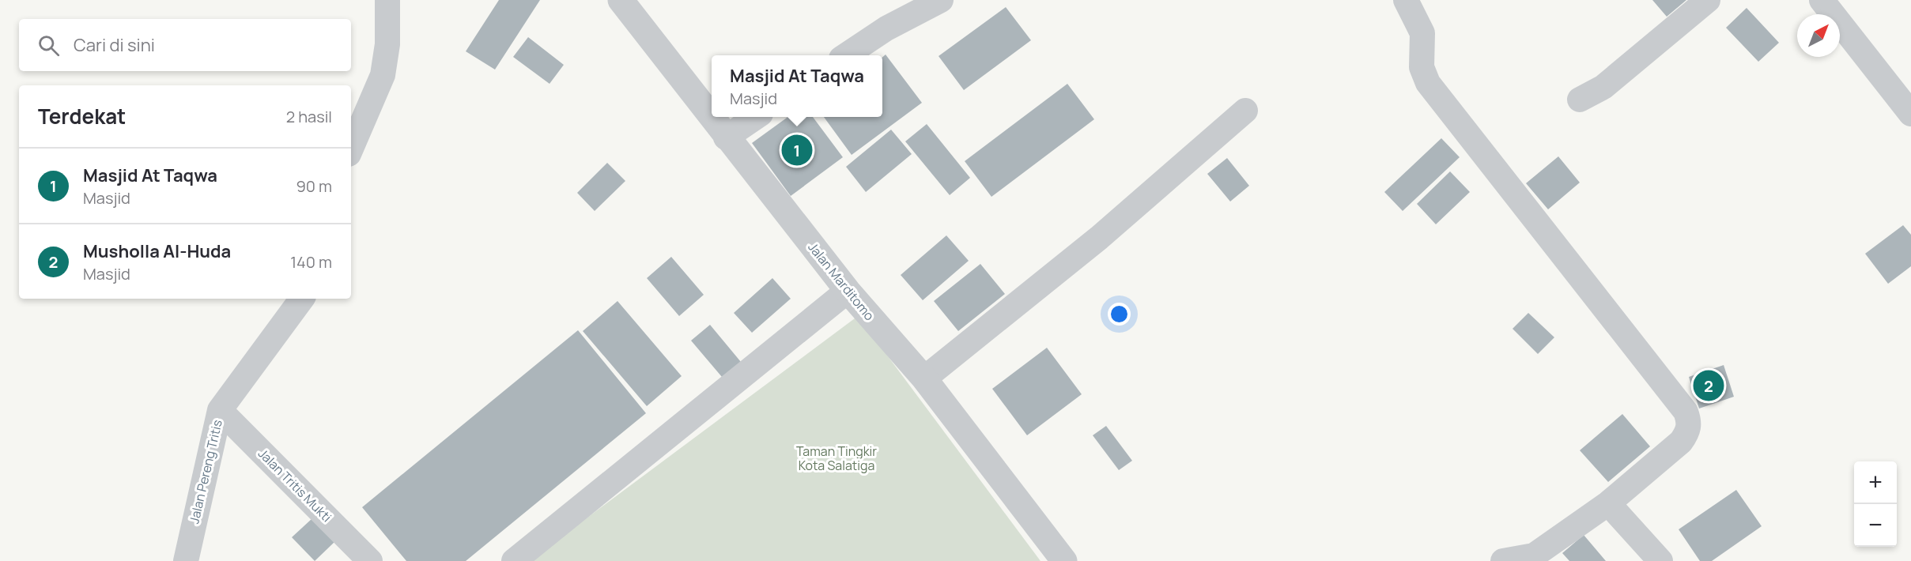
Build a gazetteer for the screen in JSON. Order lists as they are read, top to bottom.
{
  "streets": {
    "street": ["Jalan Marditomo", "Jalan Pereng Tritis", "Jalan Tritis Mukti"]
  },
  "crossings": [
    ["Jalan Pereng Tritis", "Jalan Tritis Mukti"]
  ],
  "parks": ["Taman Tingkir Kota Salatiga"],
  "north": "top right",
  "page": {
    "search": "Cari di sini",
    "popup": ["Masjid At Taqwa", "Masjid"],
    "heading": ["Terdekat", "2 hasil"],
    "pins": ["1", "2"],
    "list": [
      {
        "mark": "1",
        "name": "Masjid At Taqwa",
        "note": "Masjid",
        "value": "90 m"
      },
      {
        "mark": "2",
        "name": "Musholla Al-Huda",
        "note": "Masjid",
        "value": "140 m"
      }
    ],
    "map_buttons": ["+", "−"]
  }
}
